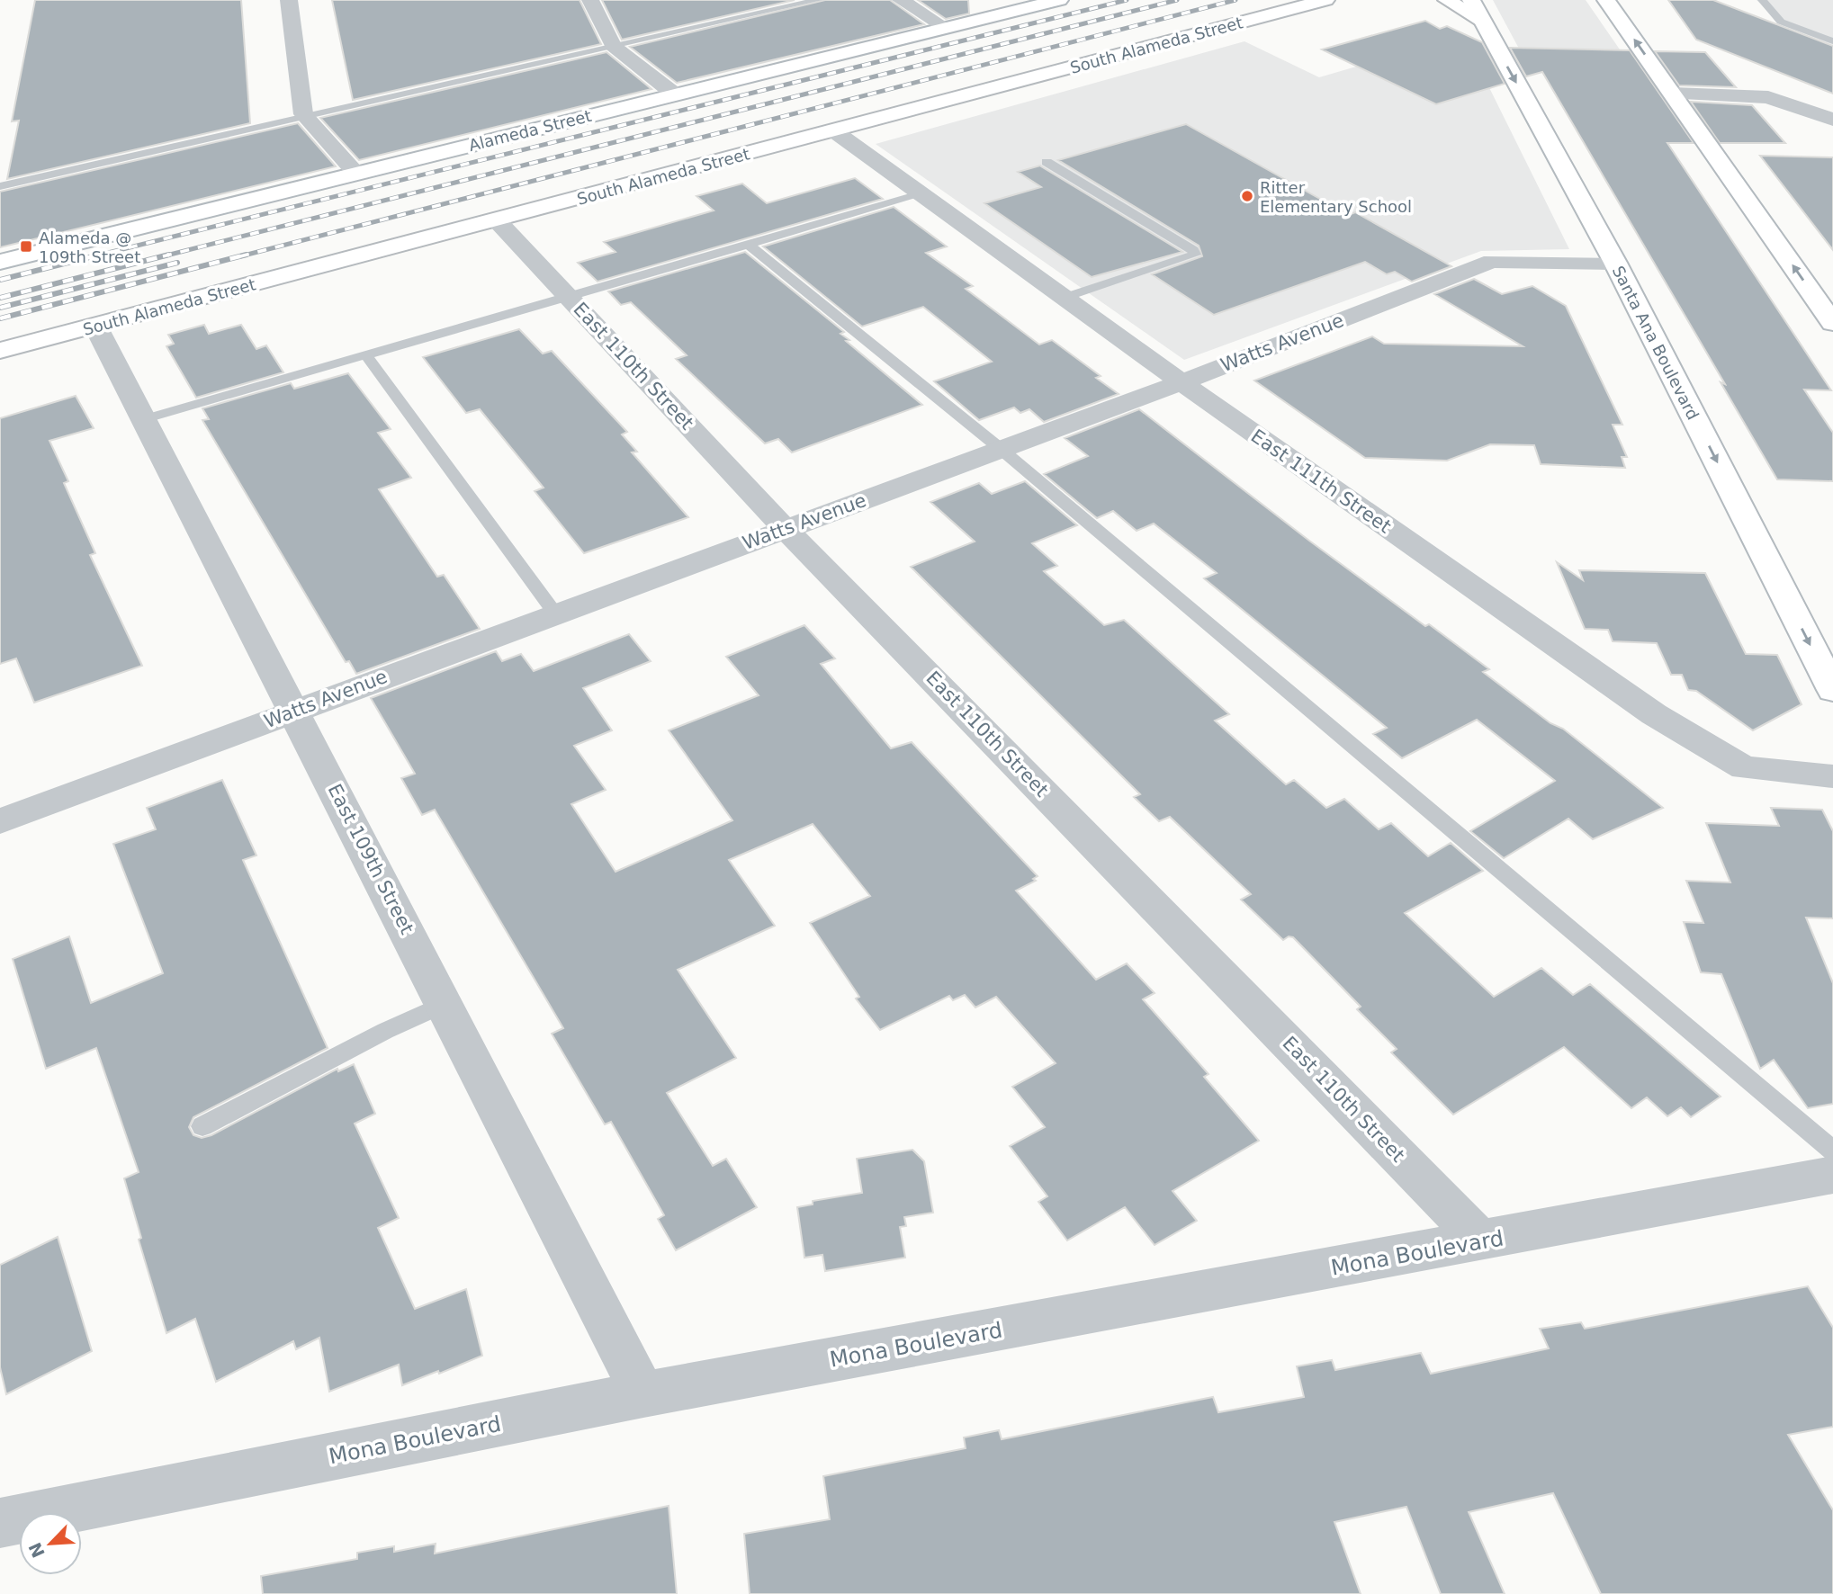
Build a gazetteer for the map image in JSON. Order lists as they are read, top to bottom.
{
  "streets": {
    "street": [
      "South Alameda Street",
      "Alameda Street",
      "Watts Avenue",
      "Santa Ana Boulevard",
      "East 110th Street",
      "East 111th Street",
      "East 109th Street",
      "Mona Boulevard"
    ]
  },
  "crossings": [
    ["South Alameda Street", "East 110th Street"],
    ["South Alameda Street", "East 111th Street"],
    ["South Alameda Street", "East 109th Street"],
    ["Watts Avenue", "Santa Ana Boulevard"],
    ["Watts Avenue", "East 110th Street"],
    ["Watts Avenue", "East 111th Street"],
    ["Watts Avenue", "East 109th Street"],
    ["East 110th Street", "Mona Boulevard"],
    ["East 109th Street", "Mona Boulevard"]
  ],
  "places": {
    "other": ["Ritter Elementary School"],
    "transit": ["Alameda @ 109th Street"]
  },
  "north": "bottom left"
}
